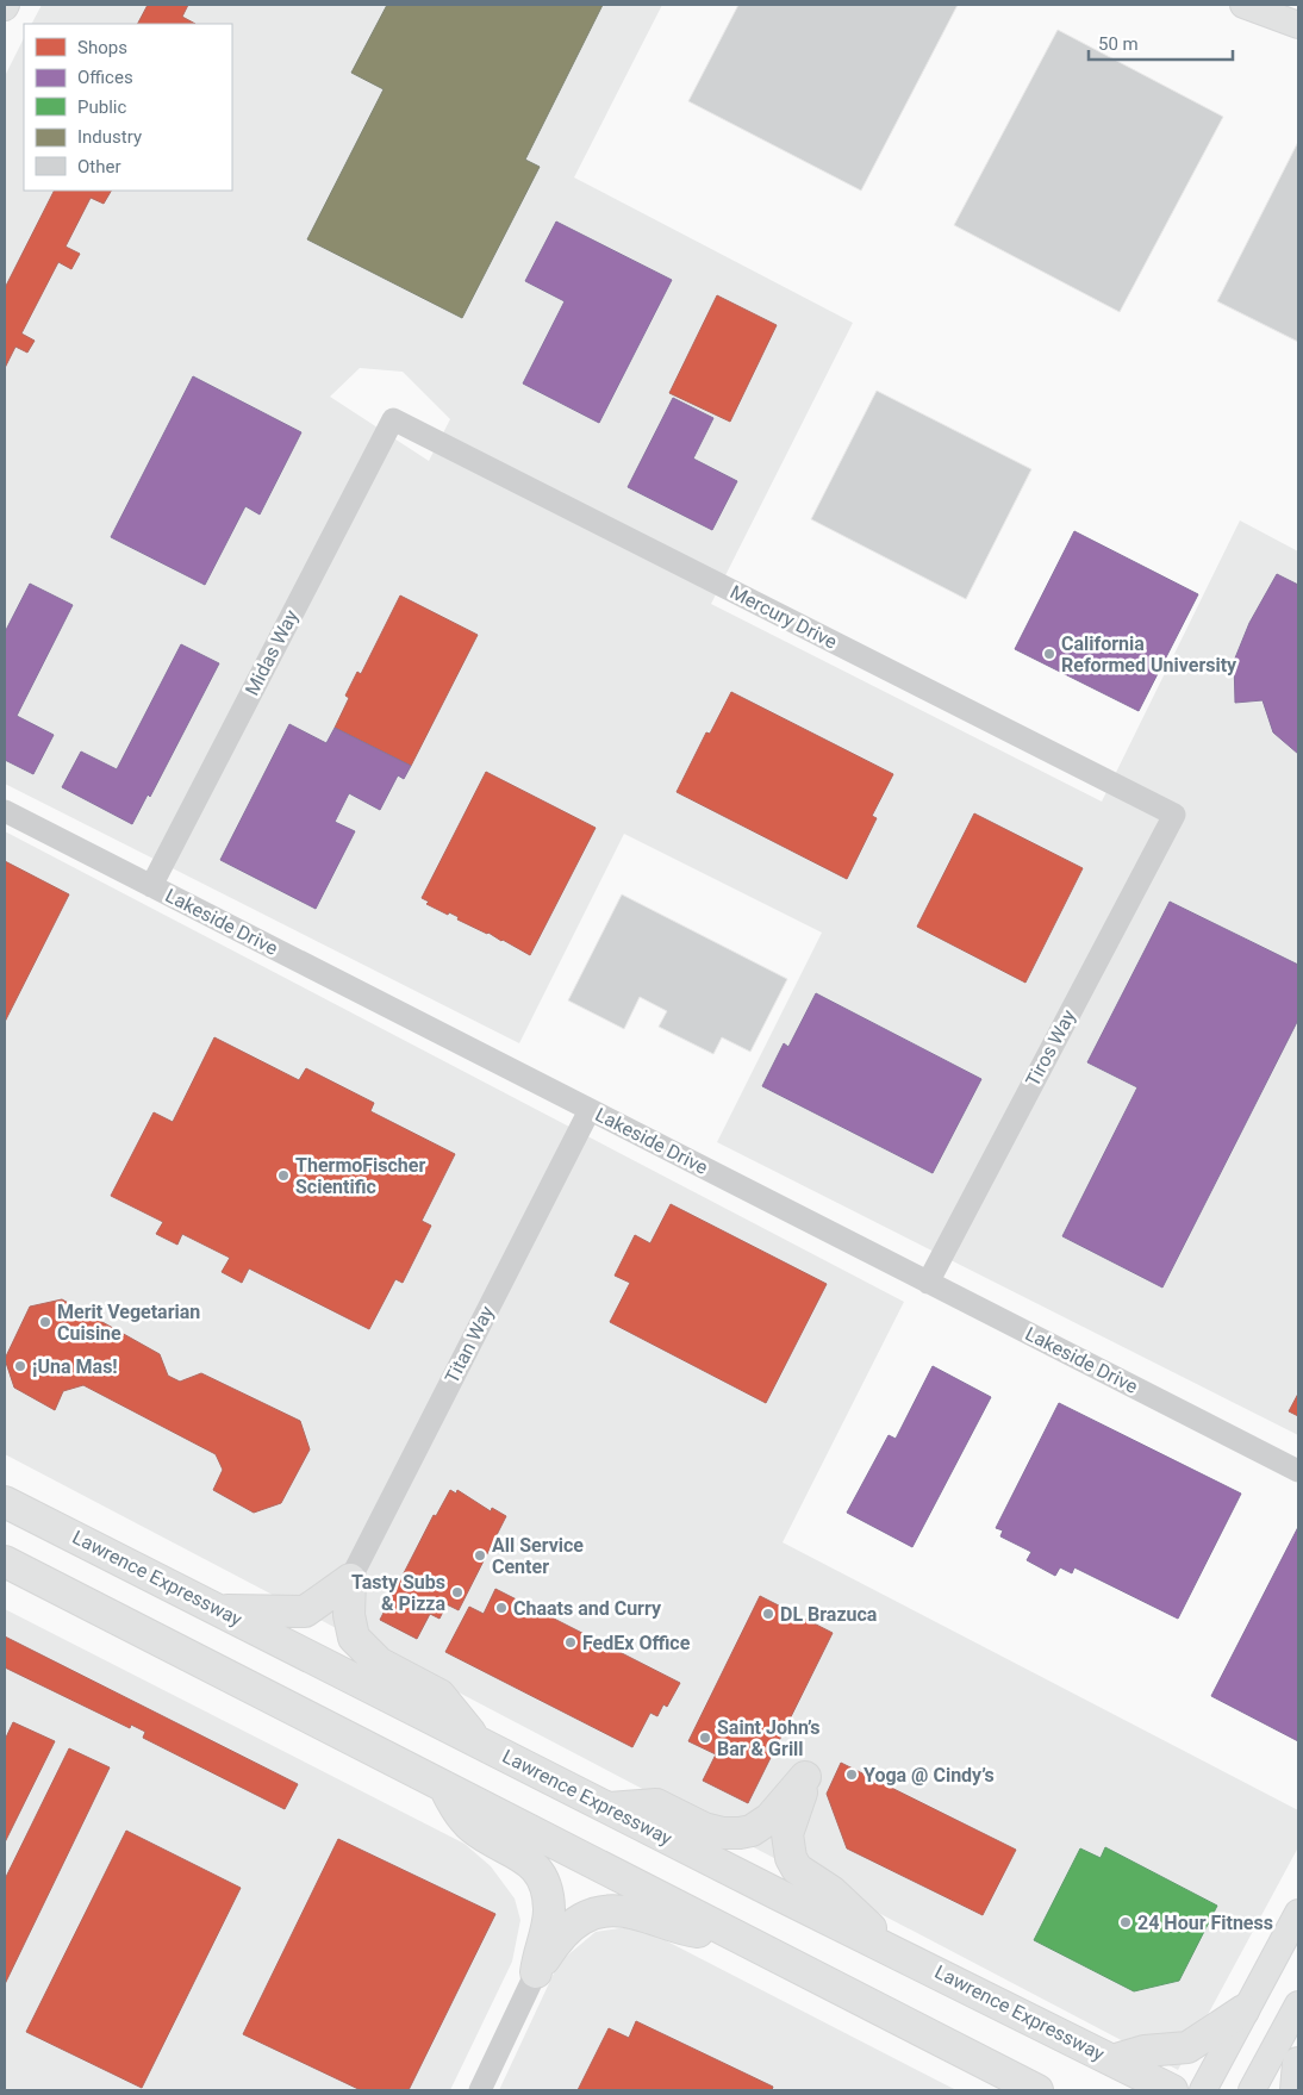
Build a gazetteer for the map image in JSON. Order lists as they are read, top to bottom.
{
  "streets": {
    "highway": ["Lawrence Expressway"],
    "street": [
      "Mercury Drive",
      "Midas Way",
      "Lakeside Drive",
      "Tiros Way",
      "Titan Way"
    ]
  },
  "crossings": [
    ["Mercury Drive", "Midas Way"],
    ["Mercury Drive", "Tiros Way"],
    ["Midas Way", "Lakeside Drive"],
    ["Lakeside Drive", "Tiros Way"],
    ["Lakeside Drive", "Titan Way"]
  ],
  "places": [
    "California Reformed University",
    "ThermoFischer Scientific",
    "Merit Vegetarian Cuisine",
    "¡Una Mas!",
    "All Service Center",
    "Tasty Subs & Pizza",
    "Chaats and Curry",
    "DL Brazuca",
    "FedEx Office",
    "Saint John’s Bar & Grill",
    "Yoga @ Cindy’s",
    "24 Hour Fitness"
  ],
  "legend": [
    "Shops",
    "Offices",
    "Public",
    "Industry",
    "Other"
  ],
  "scale_bar": "50 m"
}
